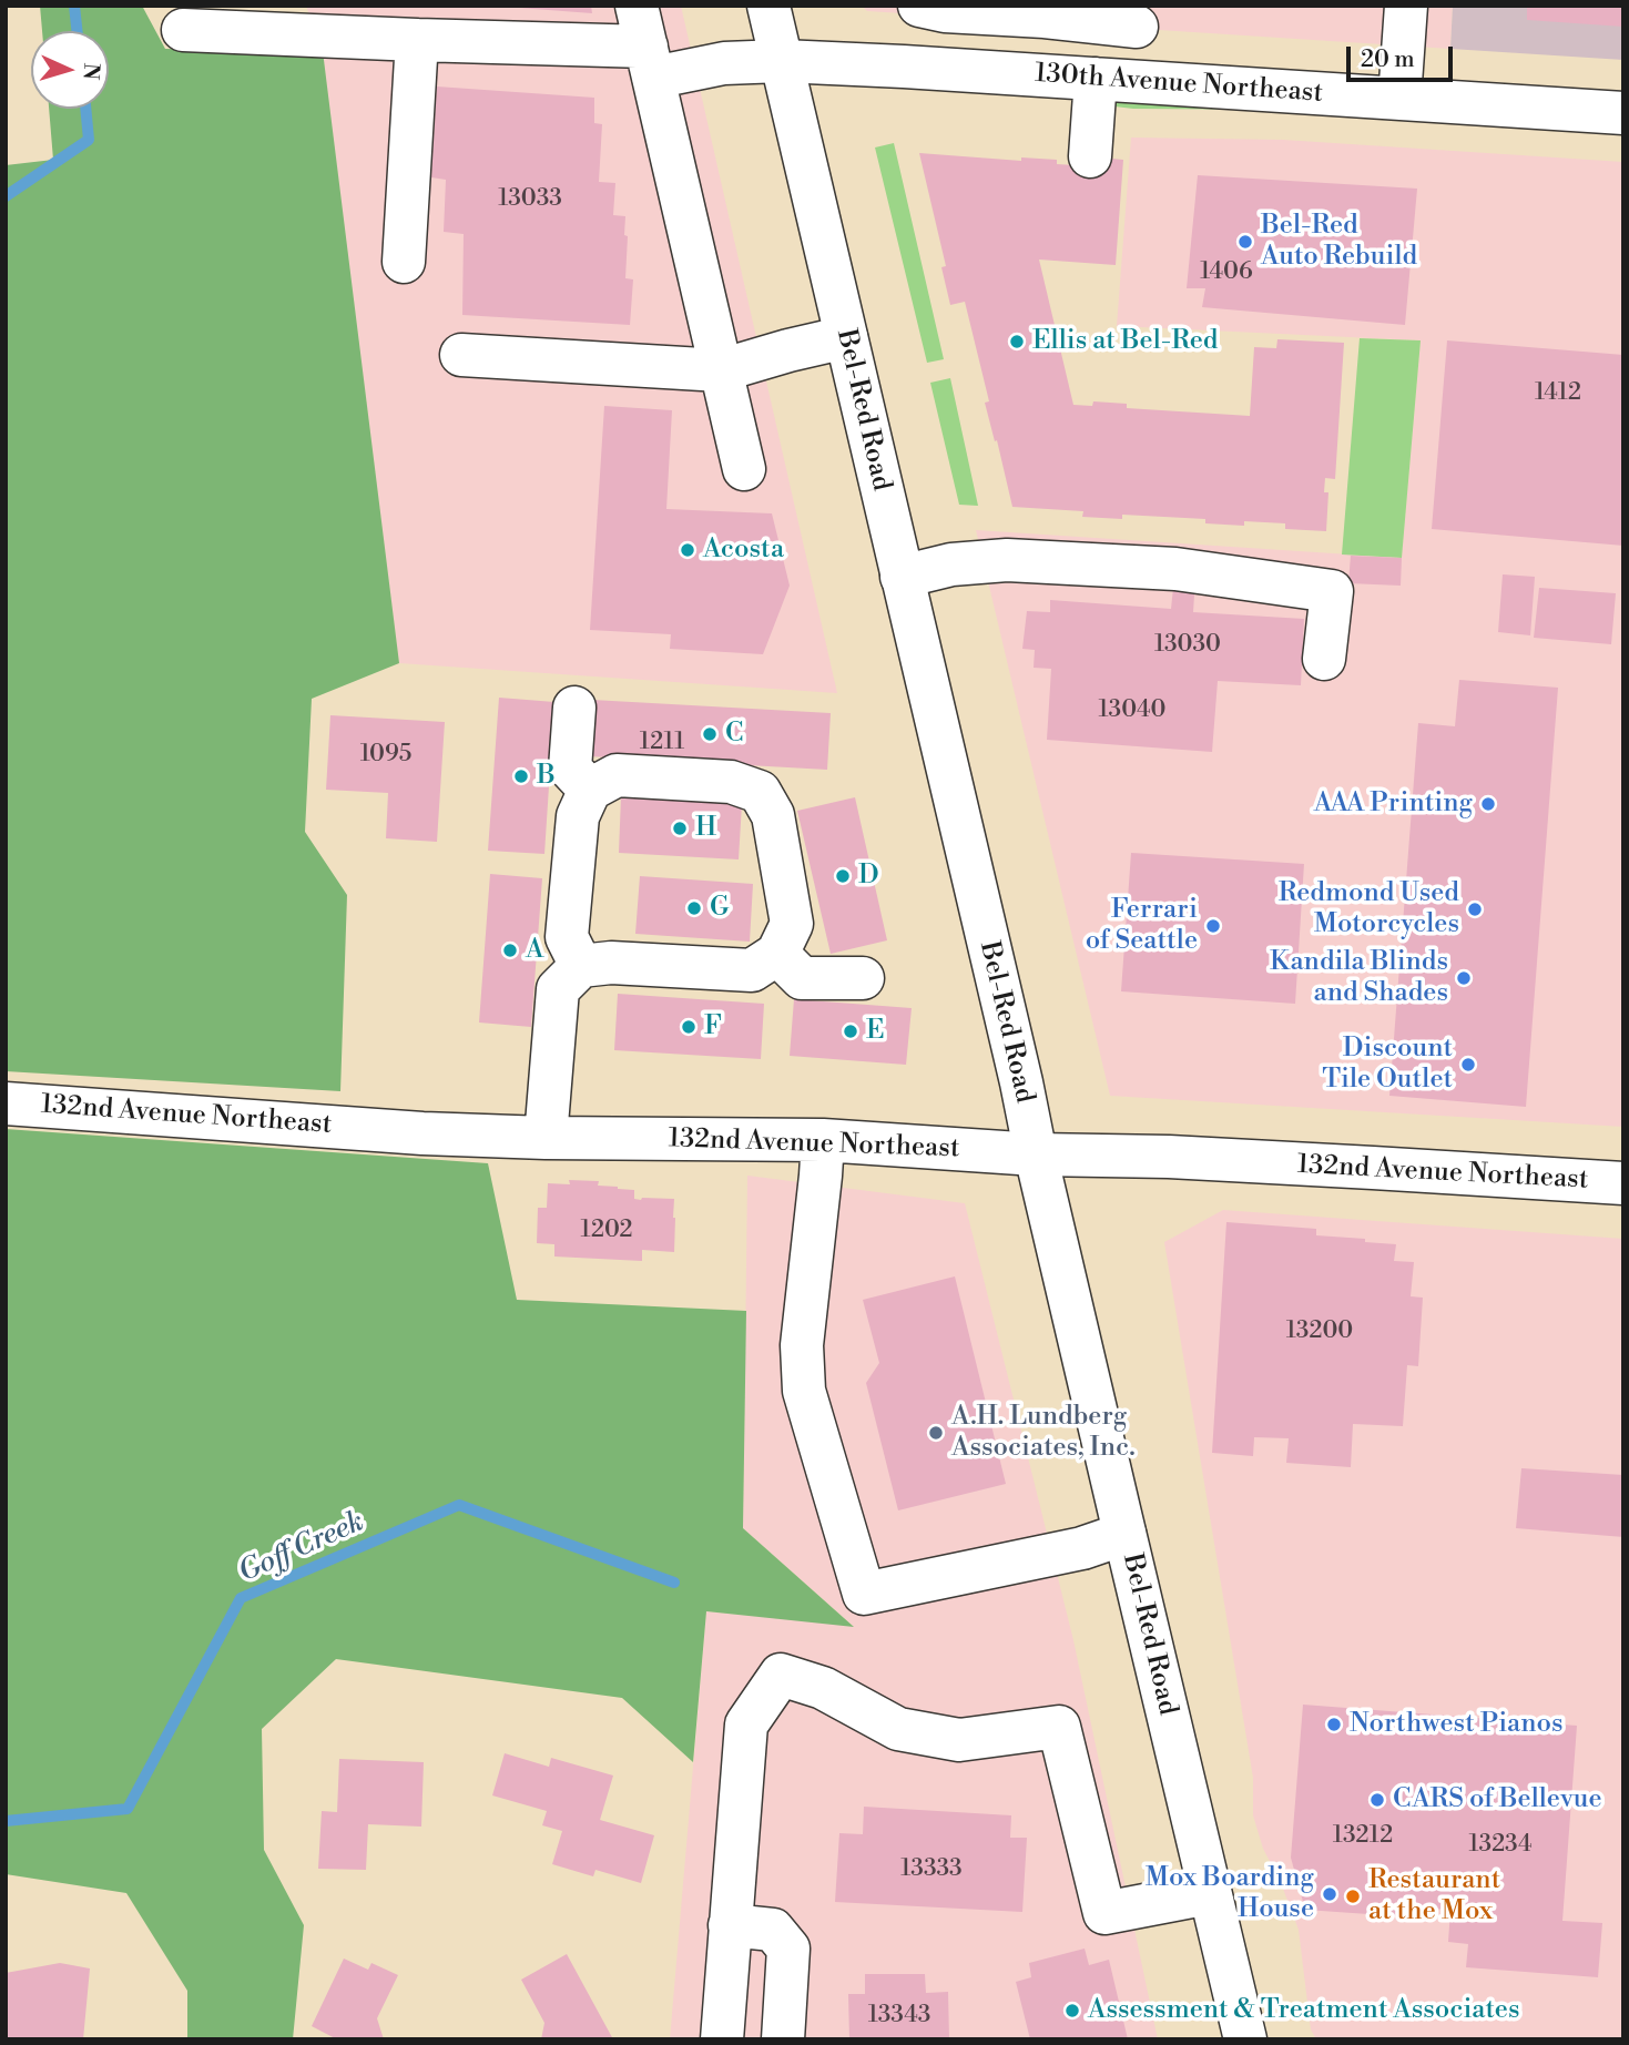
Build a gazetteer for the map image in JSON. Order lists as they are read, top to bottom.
{
  "streets": {
    "street": ["130th Avenue Northeast", "Bel-Red Road", "132nd Avenue Northeast"]
  },
  "crossings": [
    ["130th Avenue Northeast", "Bel-Red Road"],
    ["Bel-Red Road", "132nd Avenue Northeast"]
  ],
  "water": ["Goff Creek"],
  "places": [
    "Bel-Red Auto Rebuild",
    "Ellis at Bel-Red",
    "Acosta",
    "C",
    "B",
    "AAA Printing",
    "H",
    "D",
    "G",
    "Redmond Used Motorcycles",
    "Ferrari of Seattle",
    "A",
    "Kandila Blinds and Shades",
    "F",
    "E",
    "Discount Tile Outlet",
    "A.H. Lundberg Associates, Inc.",
    "Northwest Pianos",
    "CARS of Bellevue",
    "Mox Boarding House",
    "Restaurant at the Mox",
    "Assessment & Treatment Associates"
  ],
  "house_numbers": [
    "13033",
    "1406",
    "1412",
    "13030",
    "13040",
    "1211",
    "1095",
    "1202",
    "13200",
    "13212",
    "13234",
    "13333",
    "13343"
  ],
  "scale_bar": "20 m",
  "north": "right"
}
